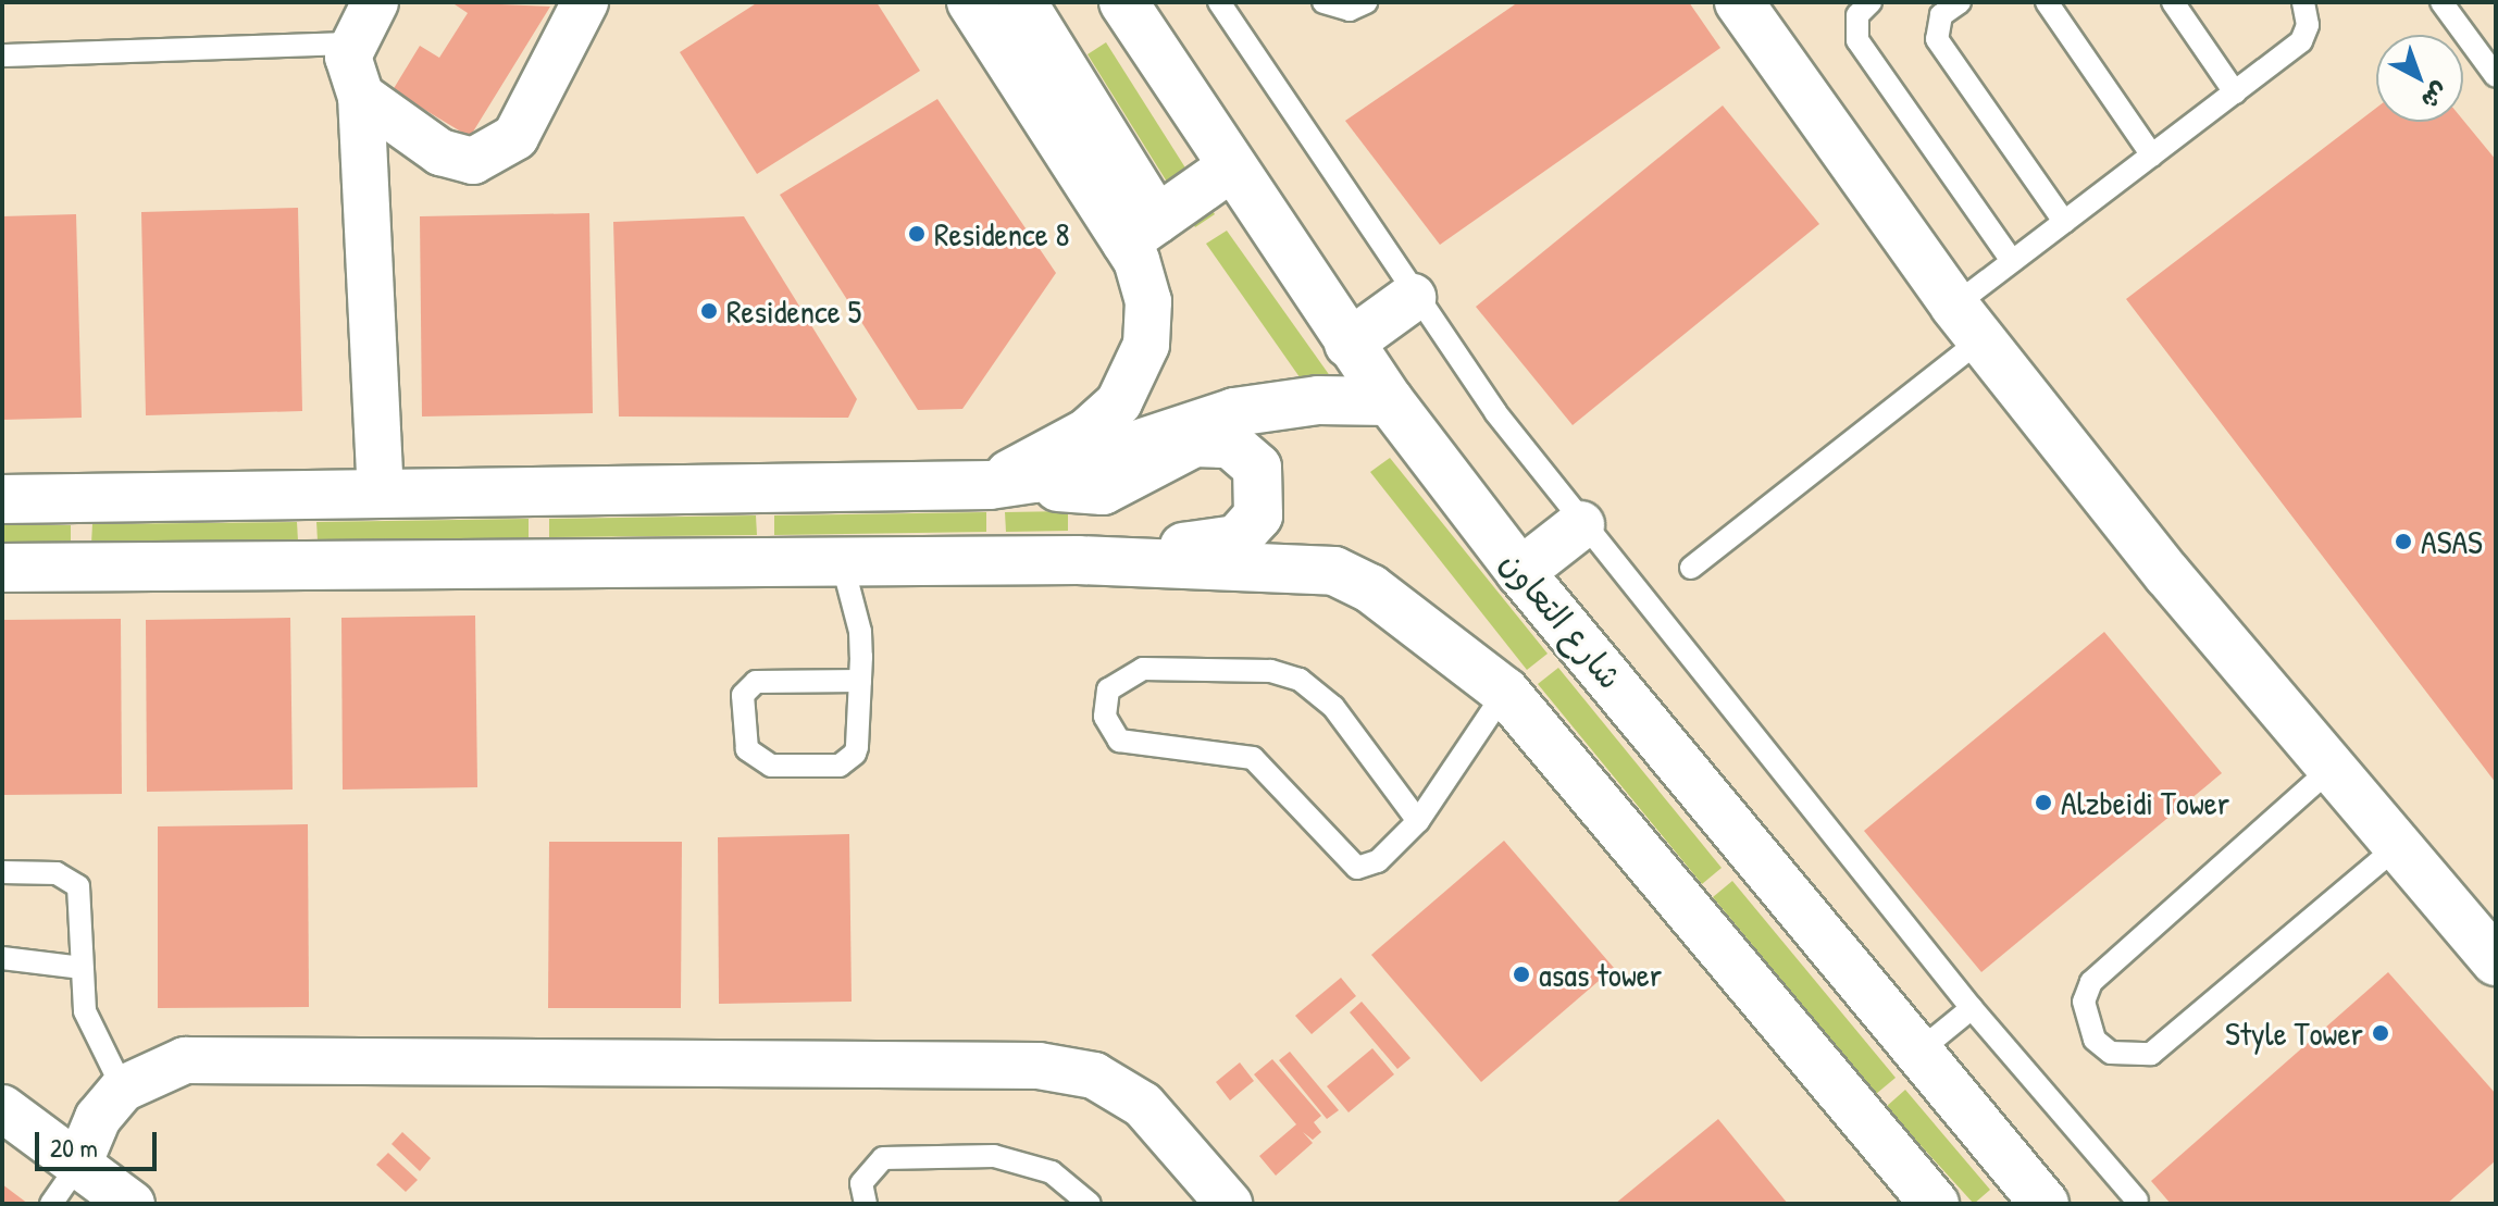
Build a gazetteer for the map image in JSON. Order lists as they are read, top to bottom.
{
  "streets": {
    "main road": ["شارع التعاون"]
  },
  "places": [
    "Residence 8",
    "Residence 5",
    "ASAS",
    "Alzbeidi Tower",
    "asas tower",
    "Style Tower"
  ],
  "scale_bar": "20 m",
  "north": "bottom right"
}
